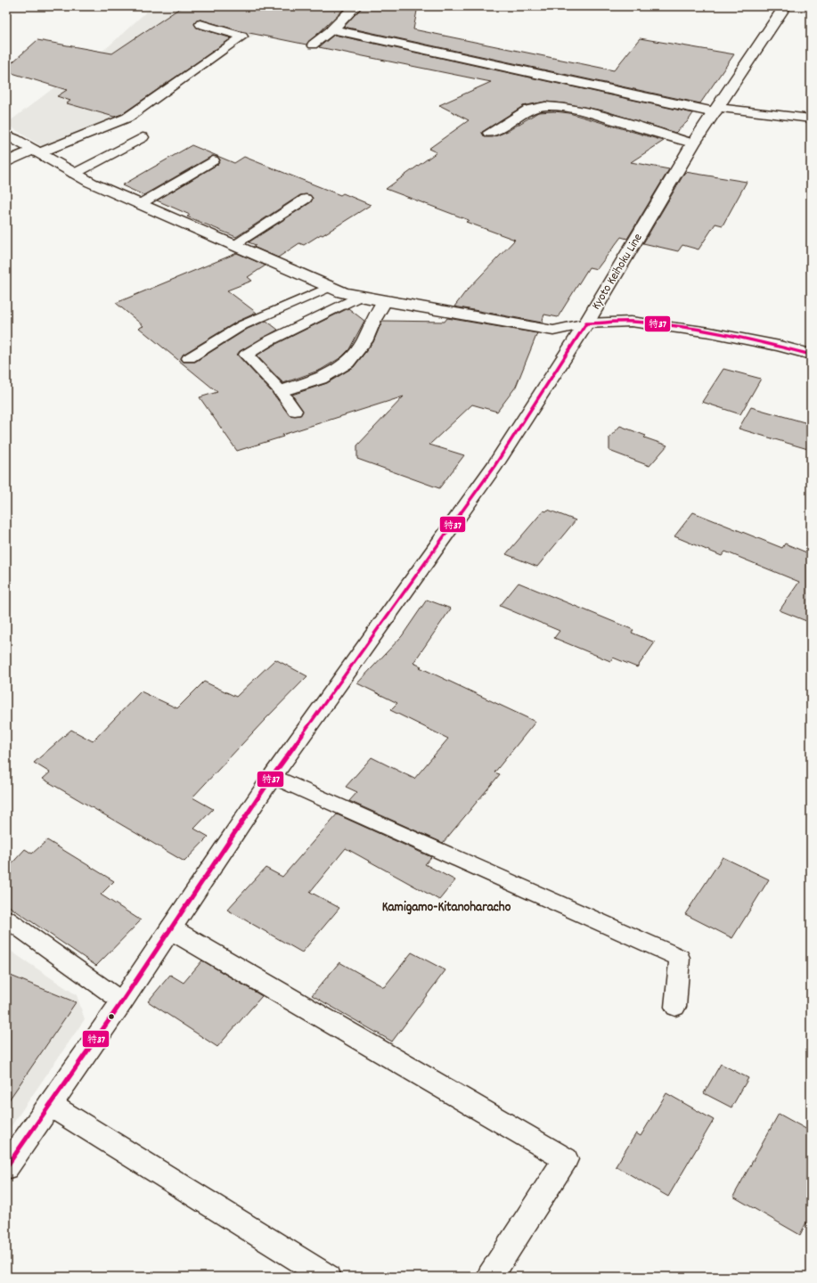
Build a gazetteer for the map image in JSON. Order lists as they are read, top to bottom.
{
  "streets": {
    "street": ["Kyoto Keihoku Line"]
  },
  "districts": ["Kamigamo-Kitanoharacho"],
  "lines": ["transit line 特37"]
}
